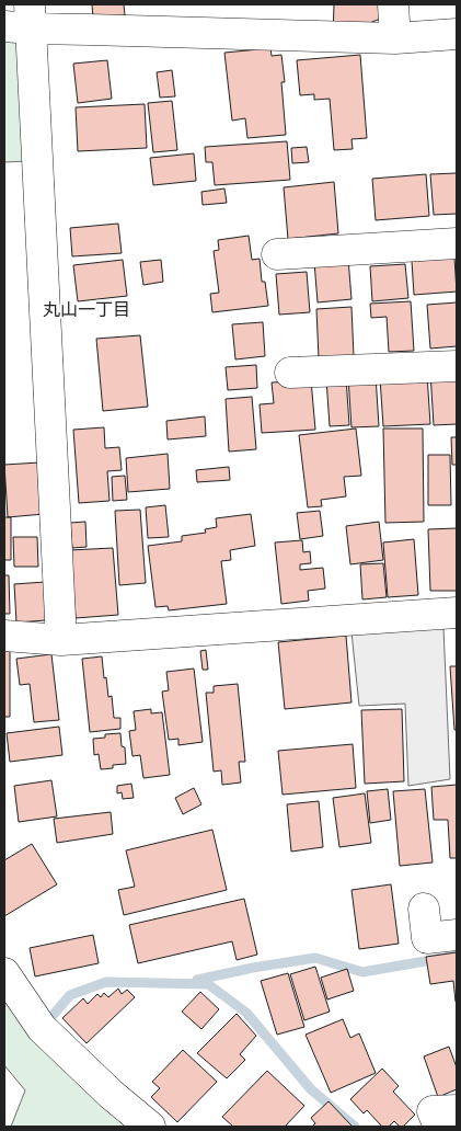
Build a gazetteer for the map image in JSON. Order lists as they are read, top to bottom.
{
  "districts": ["丸山一丁目"]
}
